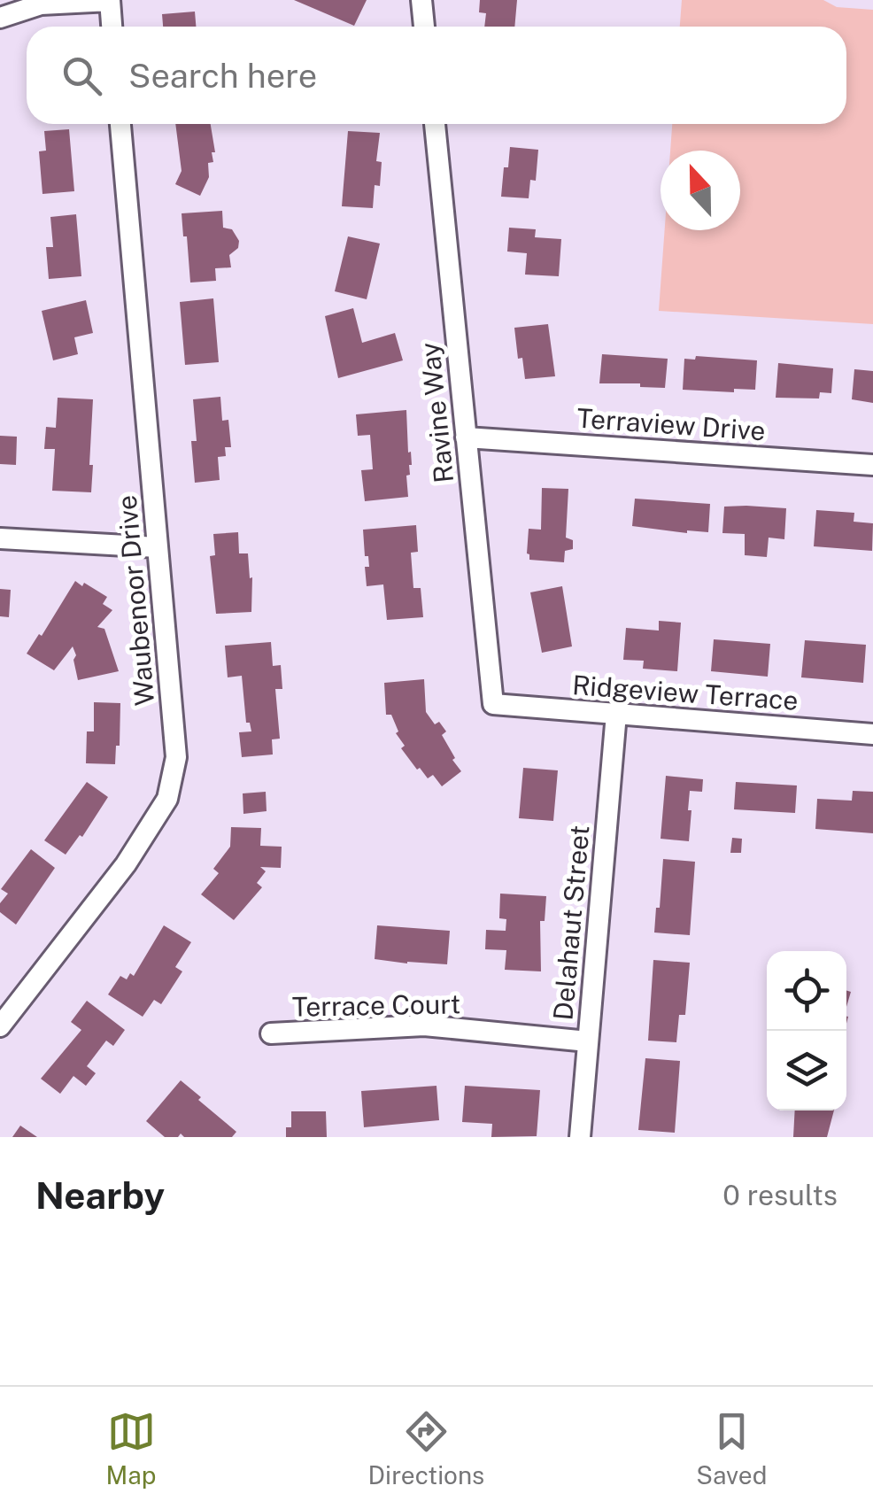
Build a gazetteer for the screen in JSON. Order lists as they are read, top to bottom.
{
  "streets": {
    "street": [
      "Ravine Way",
      "Terraview Drive",
      "Waubenoor Drive",
      "Ridgeview Terrace",
      "Delahaut Street",
      "Terrace Court"
    ]
  },
  "crossings": [
    ["Ravine Way", "Terraview Drive"],
    ["Ravine Way", "Ridgeview Terrace"],
    ["Ridgeview Terrace", "Delahaut Street"],
    ["Delahaut Street", "Terrace Court"]
  ],
  "north": "top",
  "page": {
    "search": "Search here",
    "heading": ["Nearby", "0 results"],
    "nav": ["Map", "Directions", "Saved"]
  }
}
